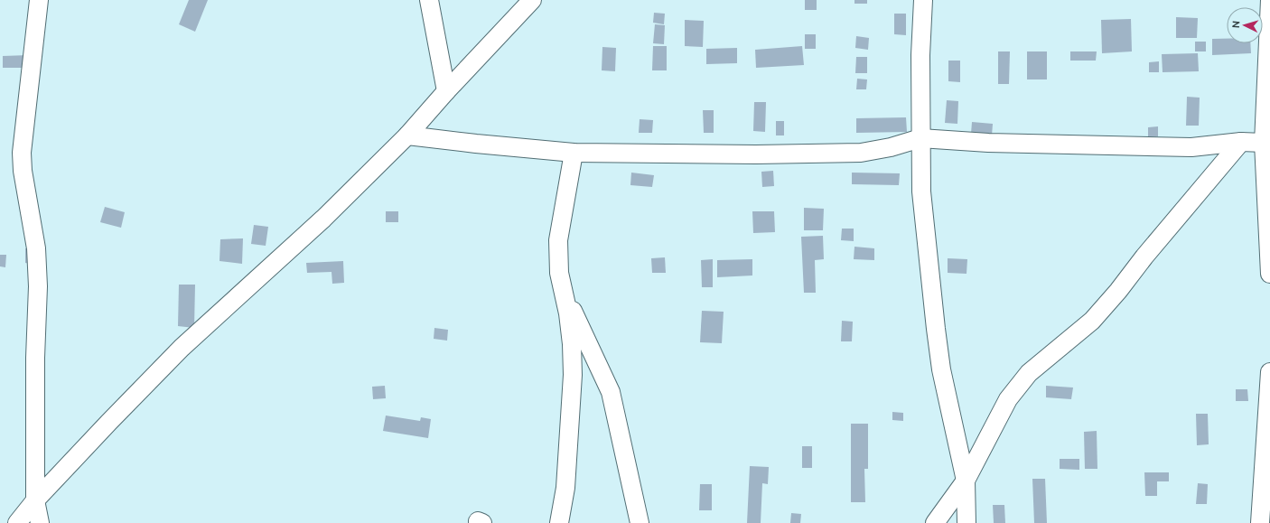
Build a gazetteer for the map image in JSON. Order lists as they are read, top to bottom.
{
  "north": "left"
}
